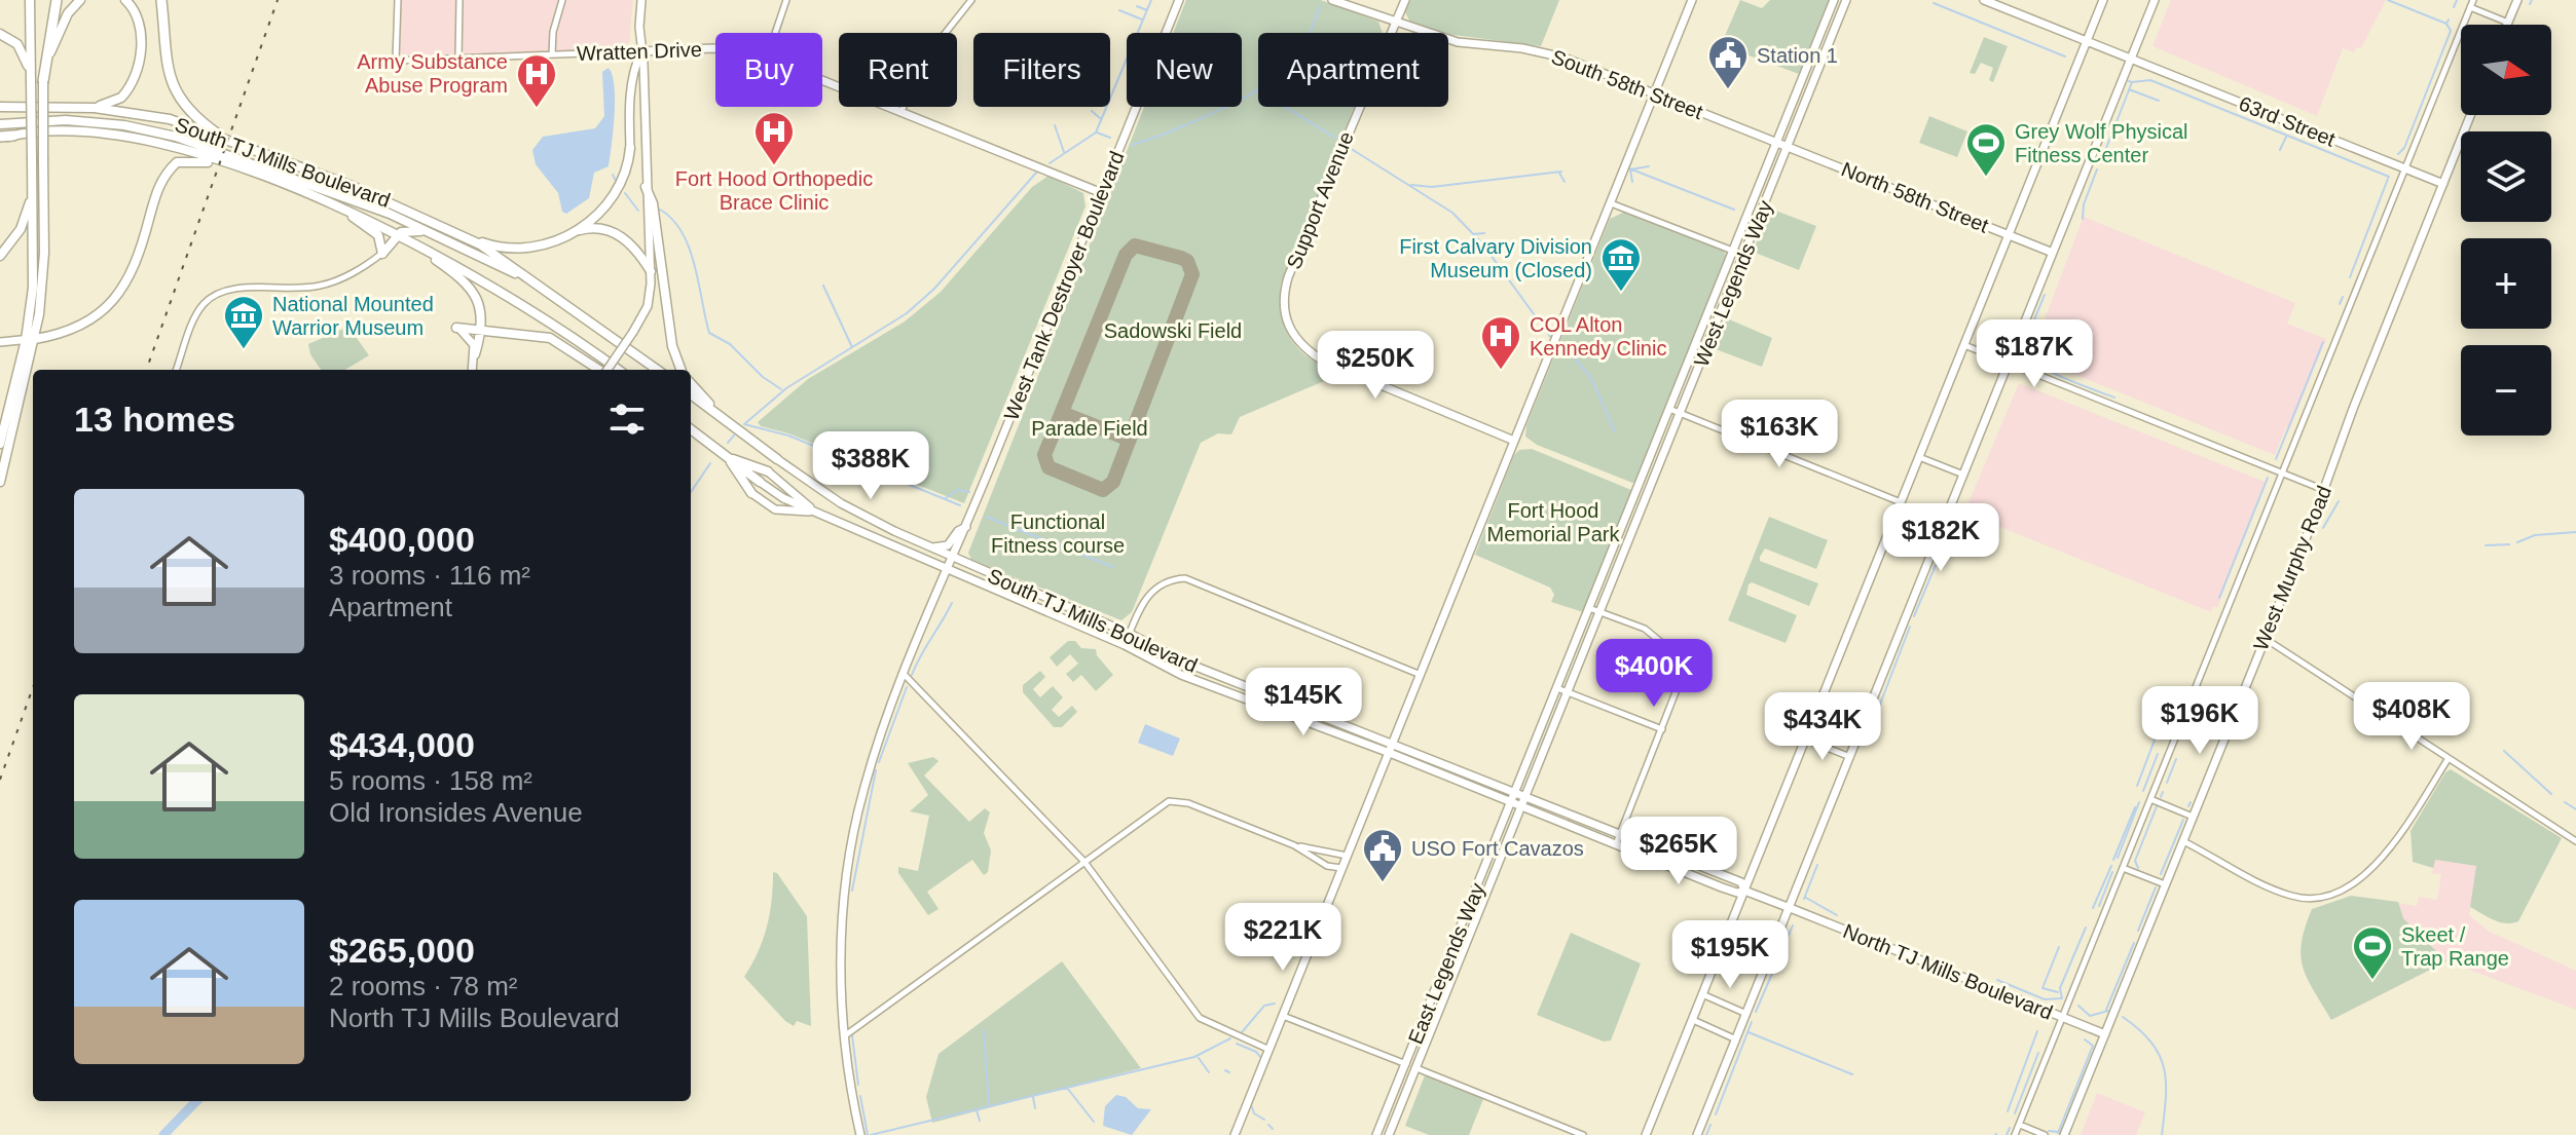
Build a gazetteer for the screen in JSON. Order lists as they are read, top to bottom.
{
  "streets": {
    "main road": ["South TJ Mills Boulevard"],
    "street": [
      "Wratten Drive",
      "South 58th Street",
      "63rd Street",
      "North 58th Street",
      "Support Avenue",
      "West Legends Way",
      "West Tank Destroyer Boulevard",
      "West Murphy Road",
      "East Legends Way",
      "North TJ Mills Boulevard"
    ]
  },
  "crossings": [
    ["Wratten Drive", "West Tank Destroyer Boulevard"],
    ["South 58th Street", "North 58th Street"],
    ["South 58th Street", "Support Avenue"],
    ["South 58th Street", "West Legends Way"],
    ["63rd Street", "West Murphy Road"],
    ["South TJ Mills Boulevard", "West Legends Way"],
    ["South TJ Mills Boulevard", "West Tank Destroyer Boulevard"],
    ["South TJ Mills Boulevard", "East Legends Way"],
    ["South TJ Mills Boulevard", "North TJ Mills Boulevard"],
    ["North 58th Street", "West Legends Way"],
    ["West Legends Way", "East Legends Way"],
    ["West Legends Way", "North TJ Mills Boulevard"],
    ["West Murphy Road", "North TJ Mills Boulevard"],
    ["East Legends Way", "North TJ Mills Boulevard"]
  ],
  "parks": [
    "Sadowski Field",
    "Parade Field",
    "Fort Hood Memorial Park",
    "Functional Fitness course"
  ],
  "places": {
    "public building": ["Station 1", "USO Fort Cavazos"],
    "hospital": ["Army Substance Abuse Program", "Fort Hood Orthopedic Brace Clinic", "COL Alton Kennedy Clinic"],
    "sports": ["Grey Wolf Physical Fitness Center", "Skeet / Trap Range"],
    "museum": ["First Calvary Division Museum (Closed)", "National Mounted Warrior Museum"]
  },
  "north": "right",
  "page": {
    "map_buttons": ["+", "−"],
    "chip": [
      "Buy",
      "Rent",
      "Filters",
      "New",
      "Apartment"
    ],
    "price": [
      "$187K",
      "$250K",
      "$163K",
      "$388K",
      "$182K",
      "$400K",
      "$145K",
      "$408K",
      "$196K",
      "$434K",
      "$265K",
      "$221K",
      "$195K"
    ],
    "heading": "13 homes",
    "list": [
      {
        "name": "$400,000",
        "note": "3 rooms · 116 m² · Apartment"
      },
      {
        "name": "$434,000",
        "note": "5 rooms · 158 m² · Old Ironsides Avenue"
      },
      {
        "name": "$265,000",
        "note": "2 rooms · 78 m² · North TJ Mills Boulevard"
      }
    ]
  }
}
